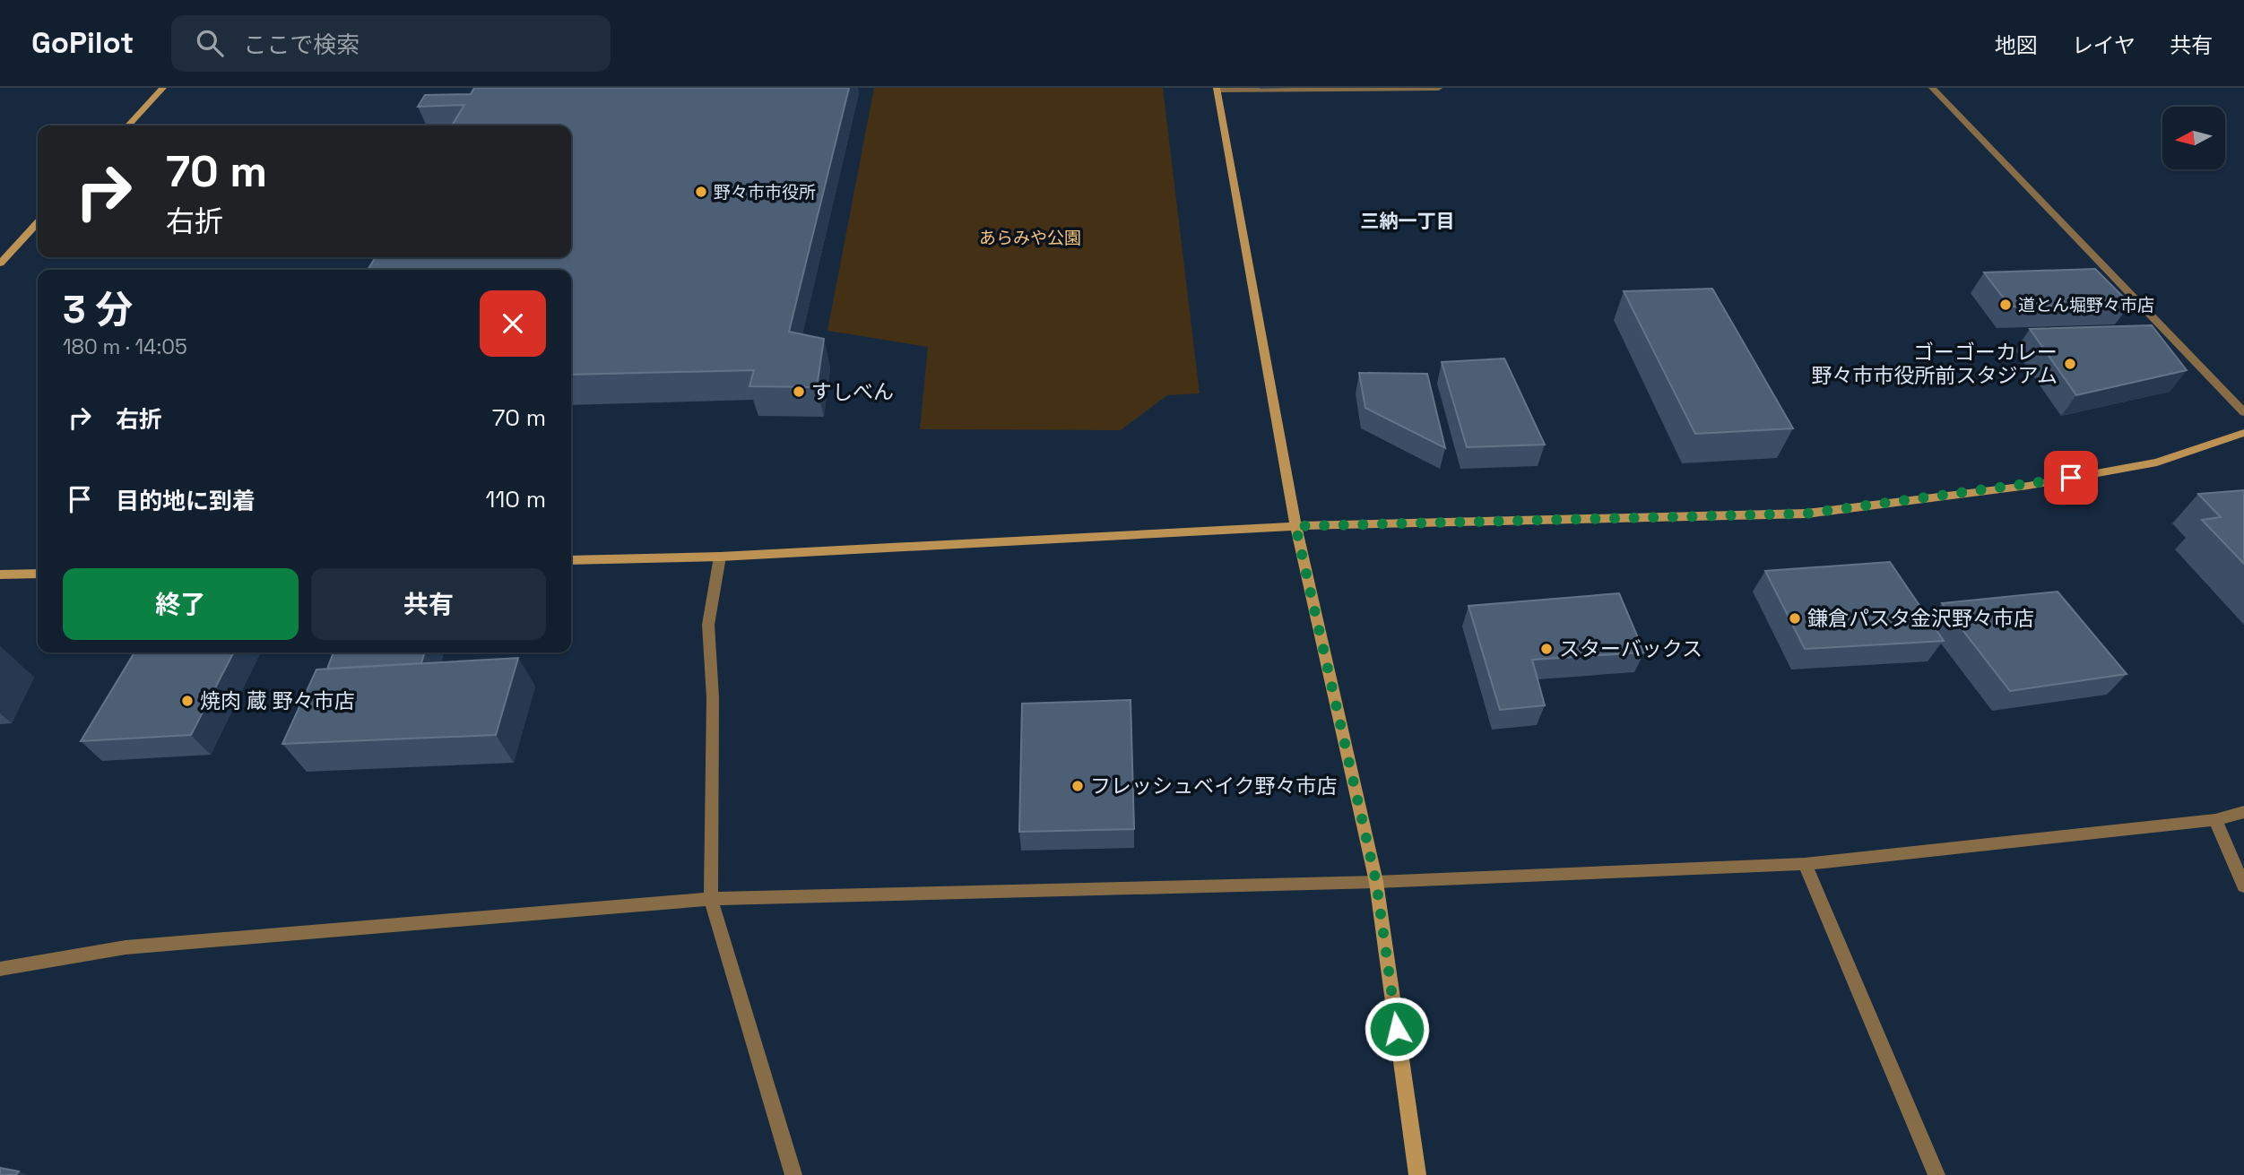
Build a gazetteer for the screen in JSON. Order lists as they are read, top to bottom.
{
  "districts": ["三納一丁目"],
  "parks": ["あらみや公園"],
  "places": [
    "野々市市役所",
    "道とん堀野々市店",
    "ゴーゴーカレー 野々市市役所前スタジアム",
    "すしべん",
    "鎌倉パスタ金沢野々市店",
    "スターバックス",
    "焼肉 蔵 野々市店",
    "フレッシュベイク野々市店"
  ],
  "north": "left",
  "page": {
    "header": "GoPilot",
    "search": "ここで検索",
    "nav": ["地図", "レイヤ", "共有"],
    "turn": ["70 m", "右折"],
    "heading": ["3 分", "180 m · 14:05"],
    "list": [
      {
        "name": "右折",
        "value": "70 m"
      },
      {
        "name": "目的地に到着",
        "value": "110 m"
      }
    ],
    "buttons": ["終了", "共有"]
  }
}
